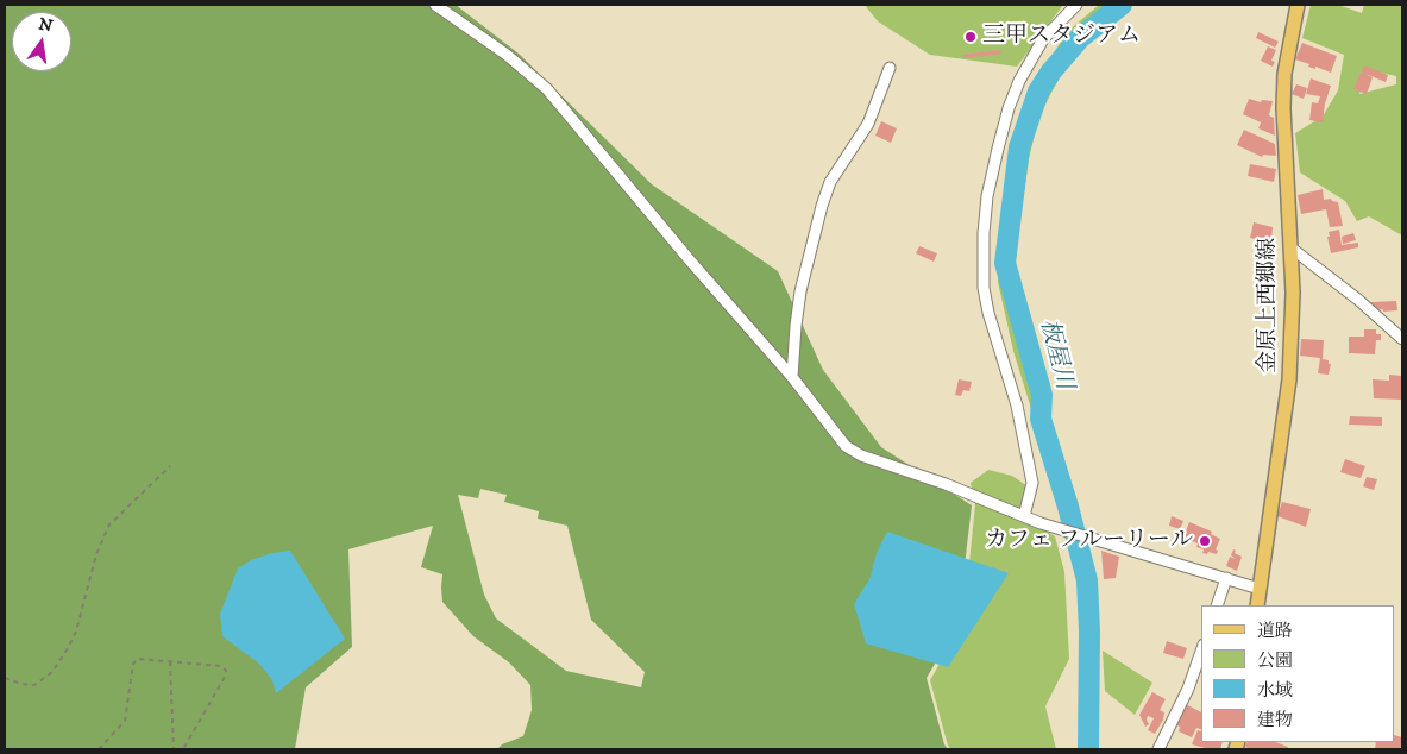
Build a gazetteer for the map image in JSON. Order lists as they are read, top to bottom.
{
  "streets": {
    "main road": ["金原上西郷線"]
  },
  "water": ["板屋川"],
  "places": ["三甲スタジアム", "カフェ フルーリール"],
  "legend": [
    "道路",
    "公園",
    "水域",
    "建物"
  ],
  "north": "top"
}
